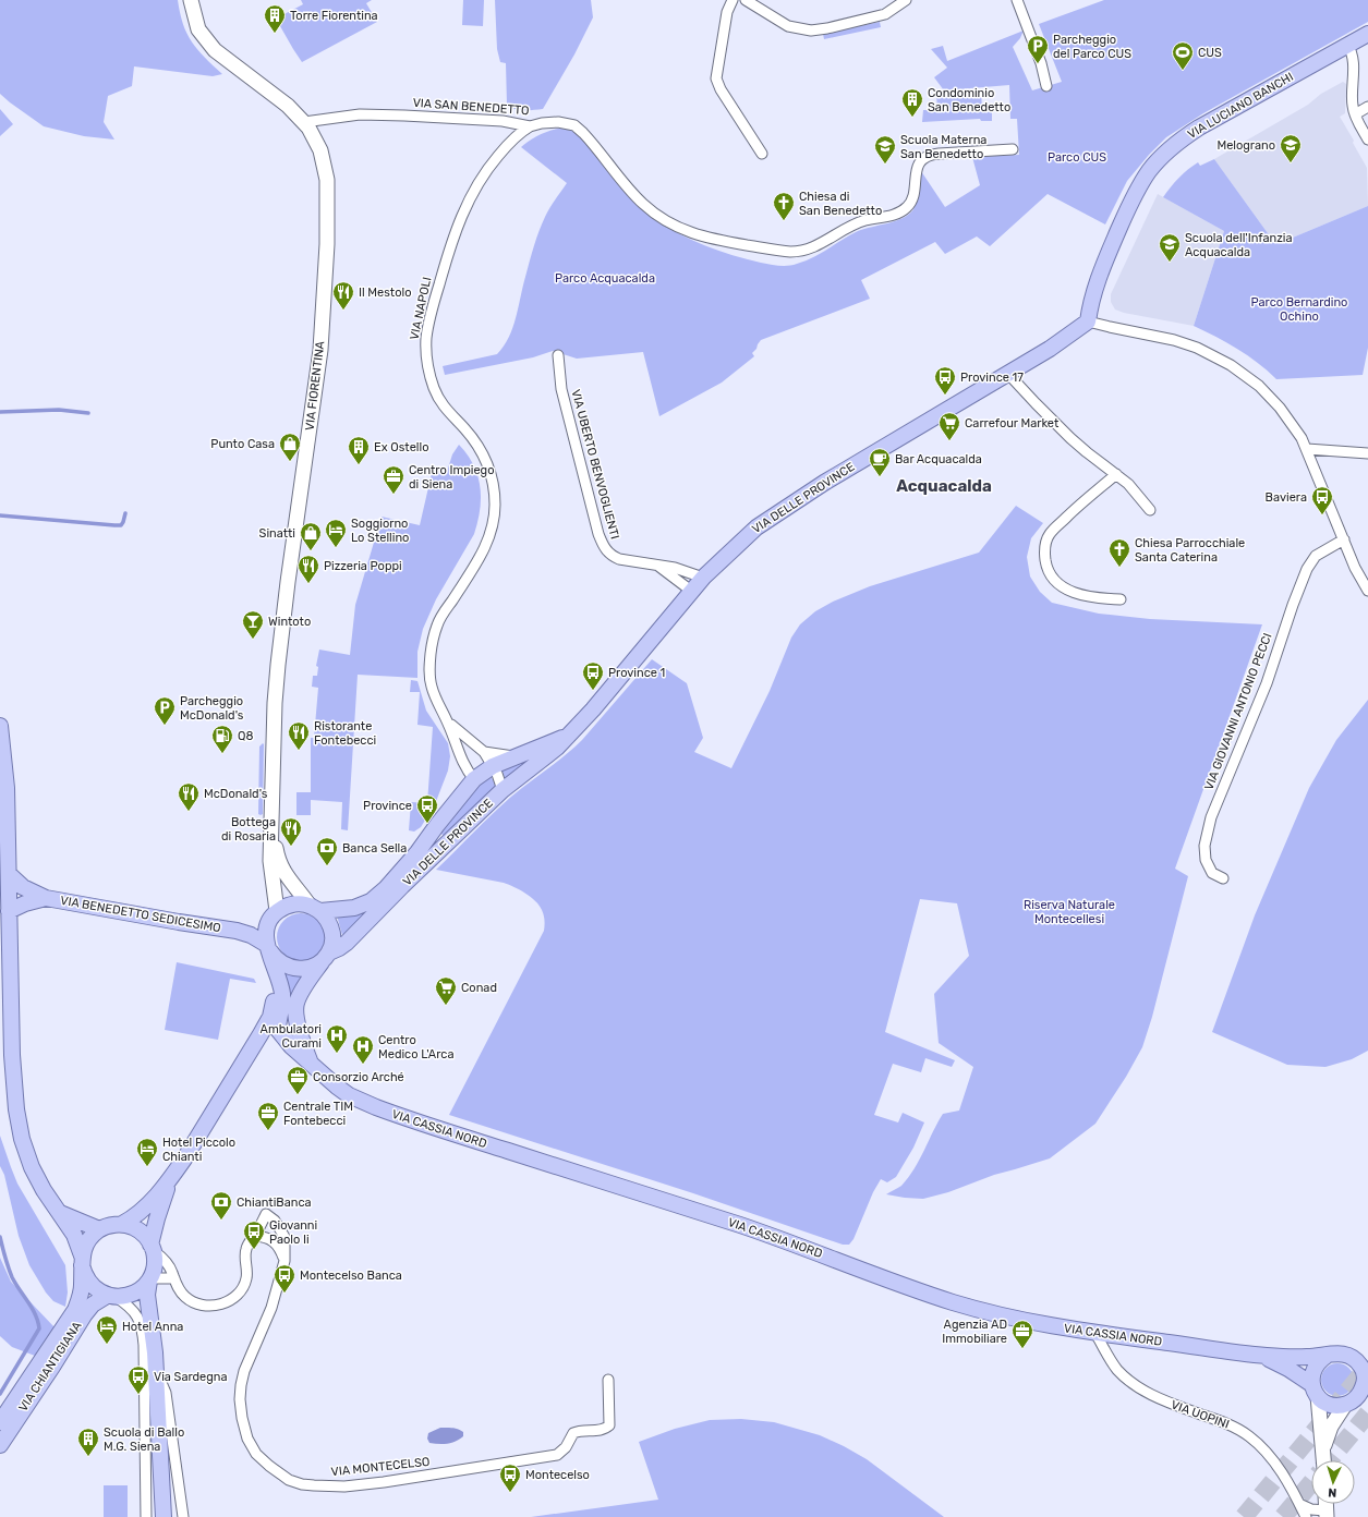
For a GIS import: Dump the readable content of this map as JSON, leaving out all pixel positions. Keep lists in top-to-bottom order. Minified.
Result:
{"streets":{"main road":["VIA LUCIANO BANCHI","VIA FIORENTINA","VIA DELLE PROVINCE","VIA BENEDETTO SEDICESIMO","VIA CASSIA NORD","VIA CHIANTIGIANA"],"street":["VIA SAN BENEDETTO","VIA NAPOLI","VIA UBERTO BENVOGLIENTI","VIA GIOVANNI ANTONIO PECCI","VIA UOPINI","VIA MONTECELSO"]},"crossings":[["VIA LUCIANO BANCHI","VIA DELLE PROVINCE"],["VIA SAN BENEDETTO","VIA NAPOLI"],["VIA SAN BENEDETTO","VIA FIORENTINA"],["VIA NAPOLI","VIA DELLE PROVINCE"],["VIA FIORENTINA","VIA DELLE PROVINCE"],["VIA FIORENTINA","VIA BENEDETTO SEDICESIMO"],["VIA FIORENTINA","VIA CASSIA NORD"],["VIA UBERTO BENVOGLIENTI","VIA DELLE PROVINCE"],["VIA DELLE PROVINCE","VIA BENEDETTO SEDICESIMO"],["VIA CASSIA NORD","VIA UOPINI"]],"districts":["Acquacalda"],"parks":["Parco CUS","Parco Acquacalda","Parco Bernardino Ochino","Riserva Naturale Montecellesi"],"places":{"building":["Torre Fiorentina","Condominio San Benedetto","Ex Ostello","Scuola di Ballo M.G. Siena"],"parking":["Parcheggio del Parco CUS","Parcheggio McDonald's"],"sports":["CUS"],"school or university":["Melograno","Scuola Materna San Benedetto","Scuola dell'Infanzia Acquacalda"],"church":["Chiesa di San Benedetto","Chiesa Parrocchiale Santa Caterina"],"restaurant":["Il Mestolo","Pizzeria Poppi","Ristorante Fontebecci","McDonald's","Bottega di Rosaria"],"bus stop":["Province 17","Baviera","Province 1","Province","Giovanni Paolo Ii","Montecelso Banca","Via Sardegna","Montecelso"],"supermarket":["Carrefour Market","Conad"],"shop":["Punto Casa","Sinatti"],"cafe":["Bar Acquacalda"],"office":["Centro Impiego di Siena","Consorzio Arché","Centrale TIM Fontebecci","Agenzia AD Immobiliare"],"hotel":["Soggiorno Lo Stellino","Hotel Piccolo Chianti","Hotel Anna"],"bar":["Wintoto"],"fuel station":["Q8"],"bank":["Banca Sella","ChiantiBanca"],"hospital":["Ambulatori Curami","Centro Medico L'Arca"]},"north":"bottom"}
